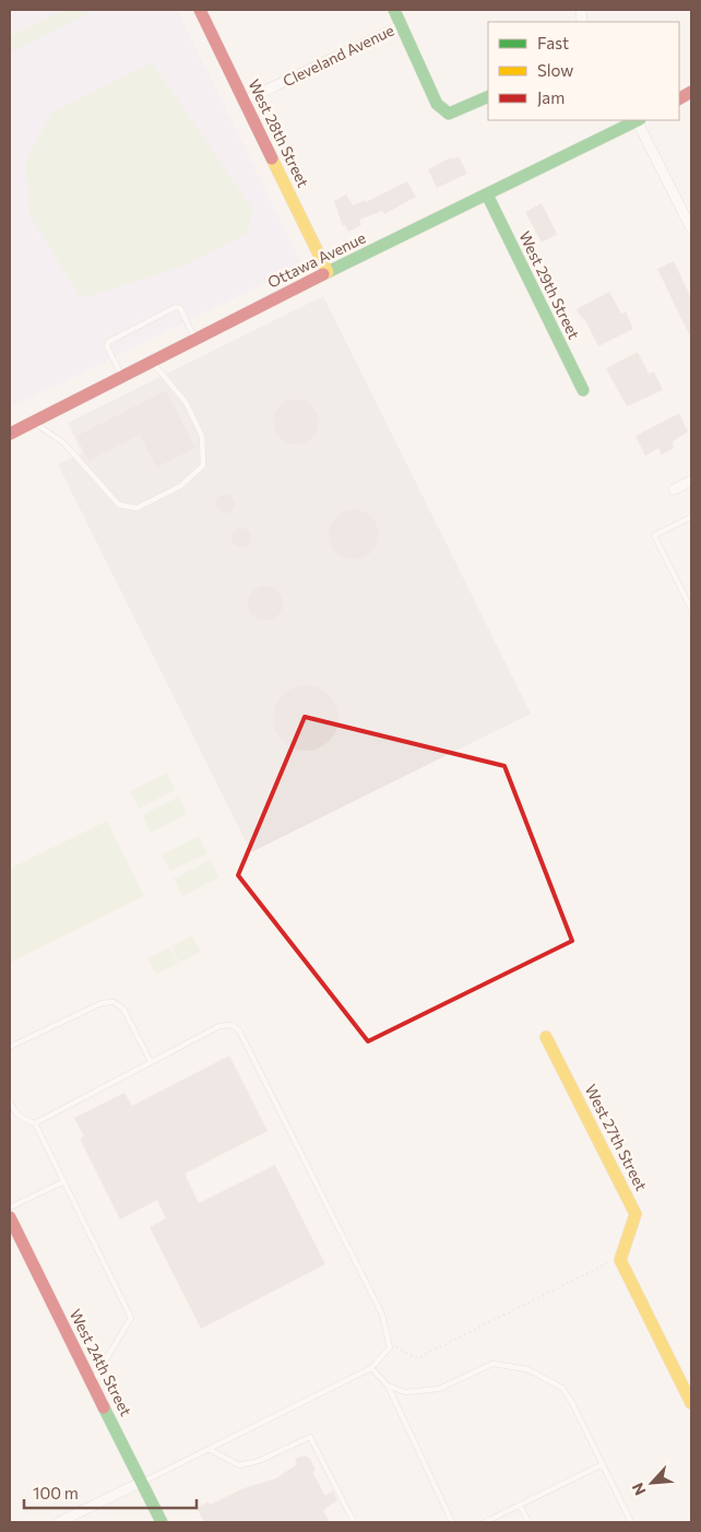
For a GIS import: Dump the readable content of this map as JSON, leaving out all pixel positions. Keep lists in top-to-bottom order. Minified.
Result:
{"streets":{"street":["Cleveland Avenue","West 28th Street","Ottawa Avenue","West 29th Street","West 27th Street","West 24th Street"]},"crossings":[["Cleveland Avenue","West 28th Street"],["West 28th Street","Ottawa Avenue"],["Ottawa Avenue","West 29th Street"]],"legend":["Fast","Slow","Jam"],"scale_bar":"100 m","north":"bottom left"}
